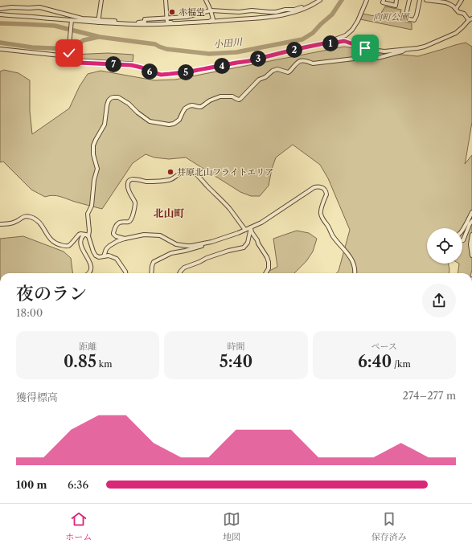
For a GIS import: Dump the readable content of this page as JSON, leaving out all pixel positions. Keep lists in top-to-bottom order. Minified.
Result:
{"districts":["北山町"],"water":["小田川"],"parks":["向町公園"],"places":["赤福堂","井原北山フライトエリア"],"page":{"pins":["1","2","3","7","4","6","5"],"heading":["夜のラン","18:00"],"stats":[["距離","0.85 km"],["時間","5:40"],["ペース","6:40 /km"]],"chart":["獲得標高","274–277 m"],"list":[{"name":"100 m","note":"6:36"}],"tabs":["ホーム","地図","保存済み"]}}
